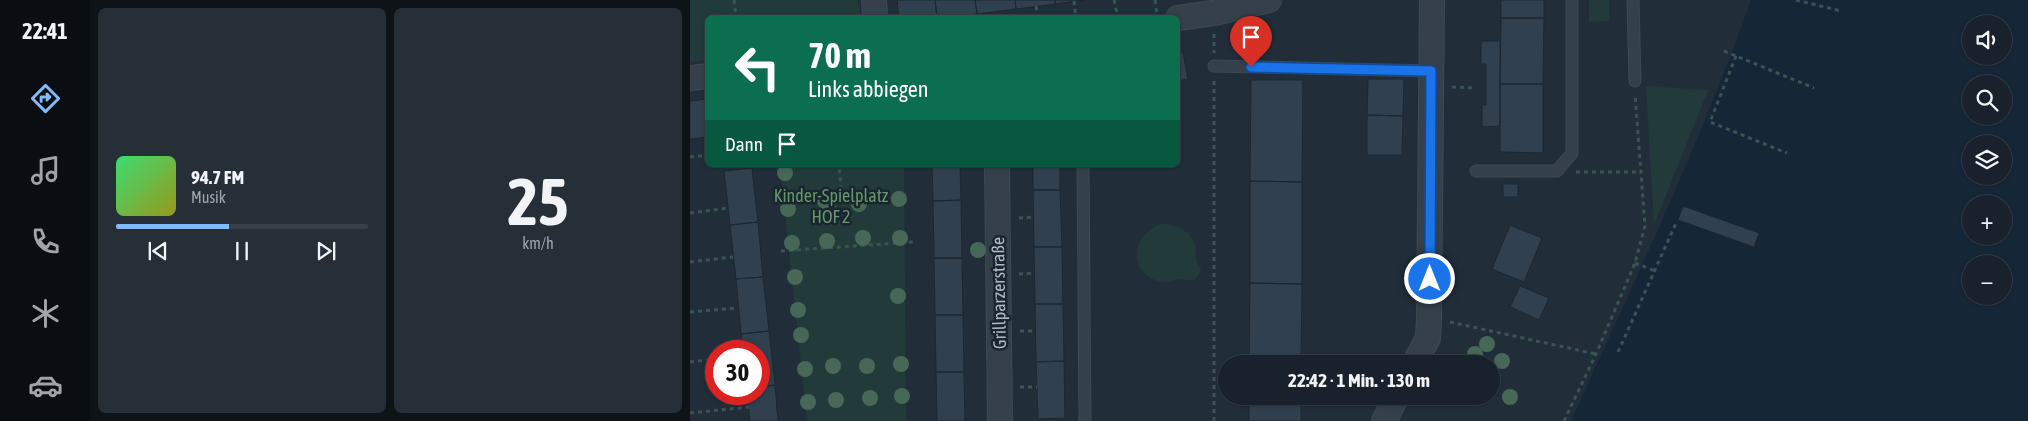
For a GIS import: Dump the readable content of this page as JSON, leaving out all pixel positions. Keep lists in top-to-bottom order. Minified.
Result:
{"streets":{"street":["Grillparzerstraße"]},"parks":["Kinder-Spielplatz HOF 2"],"page":{"tabs":"22:41","tile":["25","km/h"],"map_buttons":["+","−"],"turn":["70 m","Links abbiegen"],"then":"Dann","song":["94.7 FM","Musik"],"limit":"30","trip":"22:42 · 1 Min. · 130 m"}}
